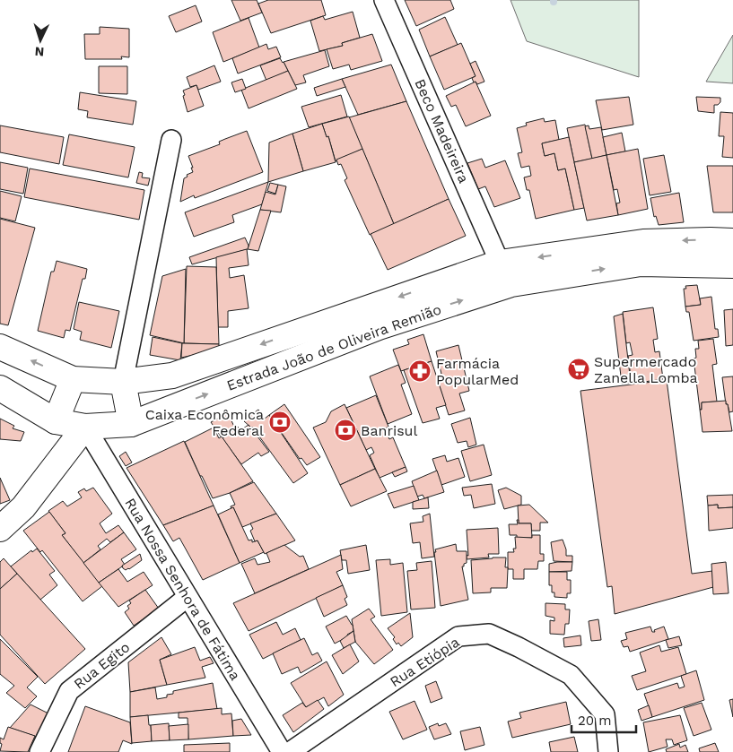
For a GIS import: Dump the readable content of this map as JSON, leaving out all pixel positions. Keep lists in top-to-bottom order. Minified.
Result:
{"streets":{"main road":["Estrada João de Oliveira Remião"],"street":["Beco Madeireira","Rua Nossa Senhora de Fátima","Rua Etiópia","Rua Egito"]},"crossings":[["Beco Madeireira","Estrada João de Oliveira Remião"],["Estrada João de Oliveira Remião","Rua Nossa Senhora de Fátima"],["Rua Nossa Senhora de Fátima","Rua Egito"]],"places":{"supermarket":["Supermercado Zanella Lomba"],"pharmacy":["Farmácia PopularMed"],"bank":["Caixa Econômica Federal","Banrisul"]},"scale_bar":"20 m","north":"bottom"}
